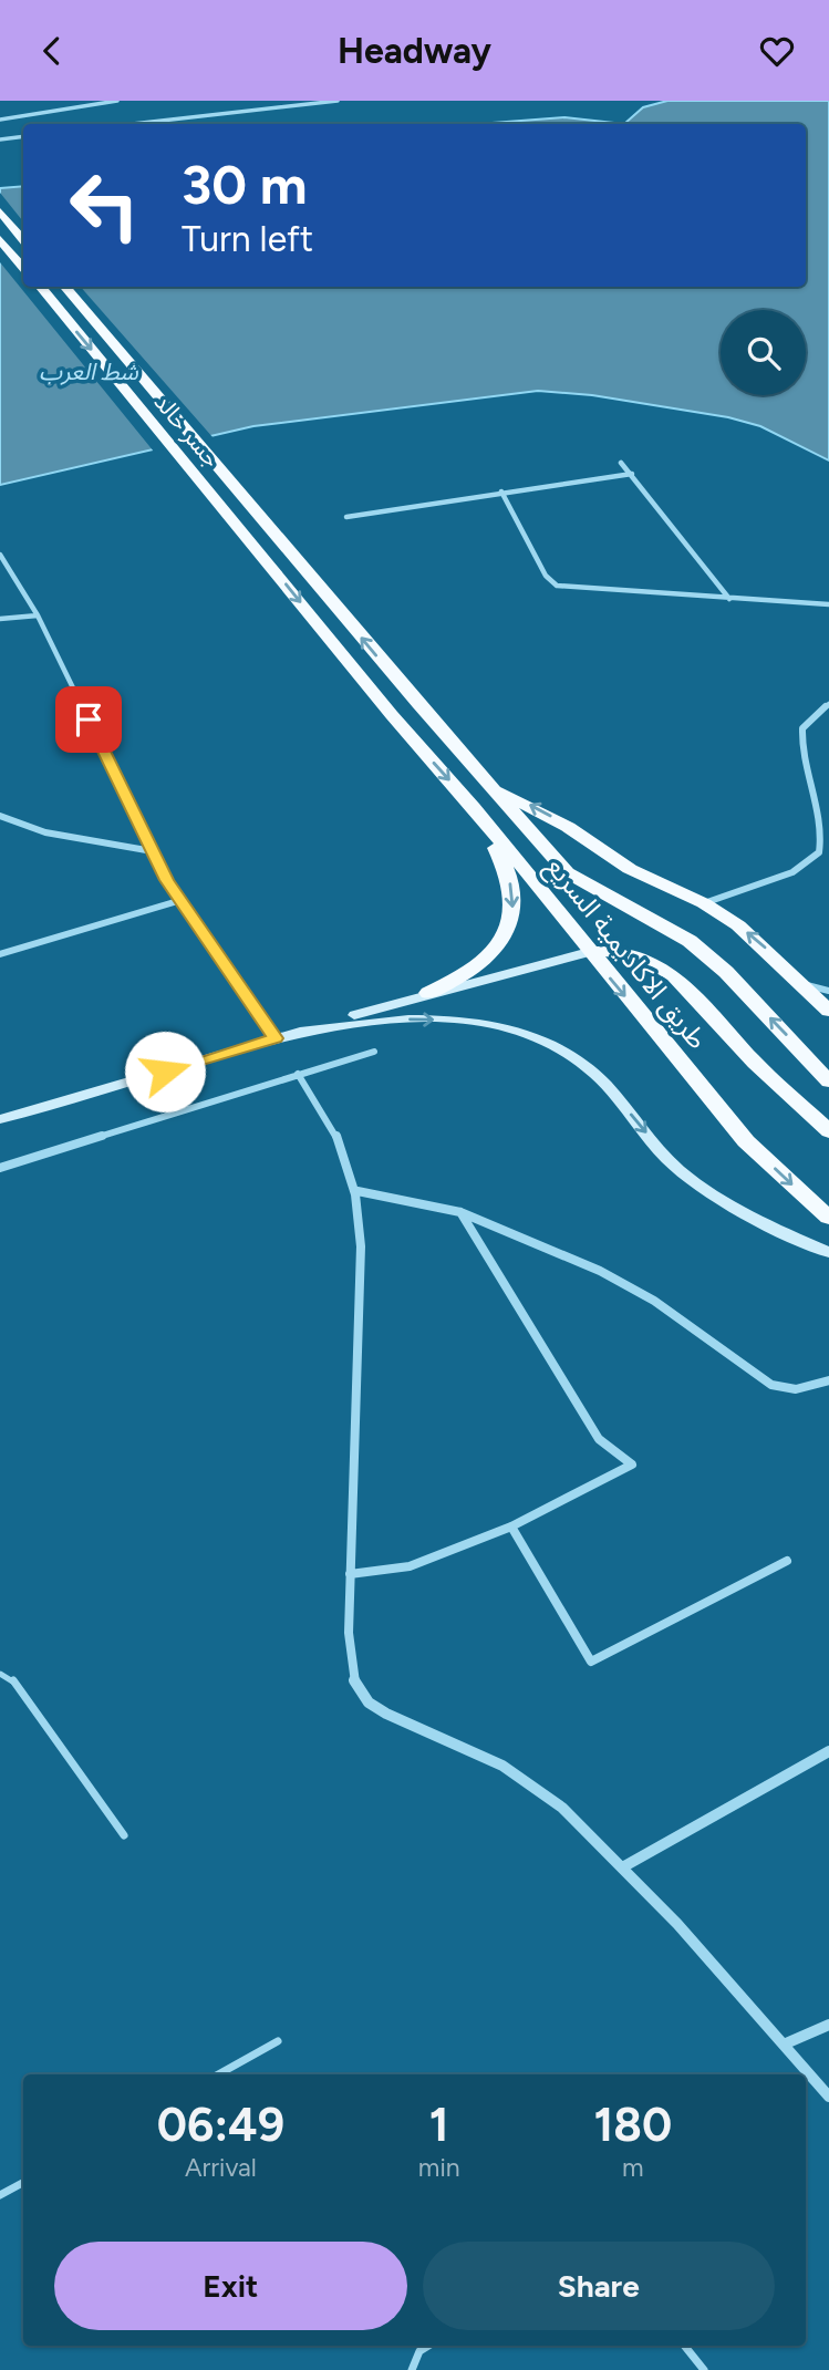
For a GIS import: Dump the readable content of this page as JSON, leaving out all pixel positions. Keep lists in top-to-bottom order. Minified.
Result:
{"streets":{"highway":["جسر خالد","طريق الاكاديمية السريع"]},"crossings":[["جسر خالد","طريق الاكاديمية السريع"]],"water":["شط العرب"],"page":{"header":"Headway","turn":["30 m","Turn left"],"eta":["06:49","Arrival","1","min","180","m"],"buttons":["Exit","Share"]}}
